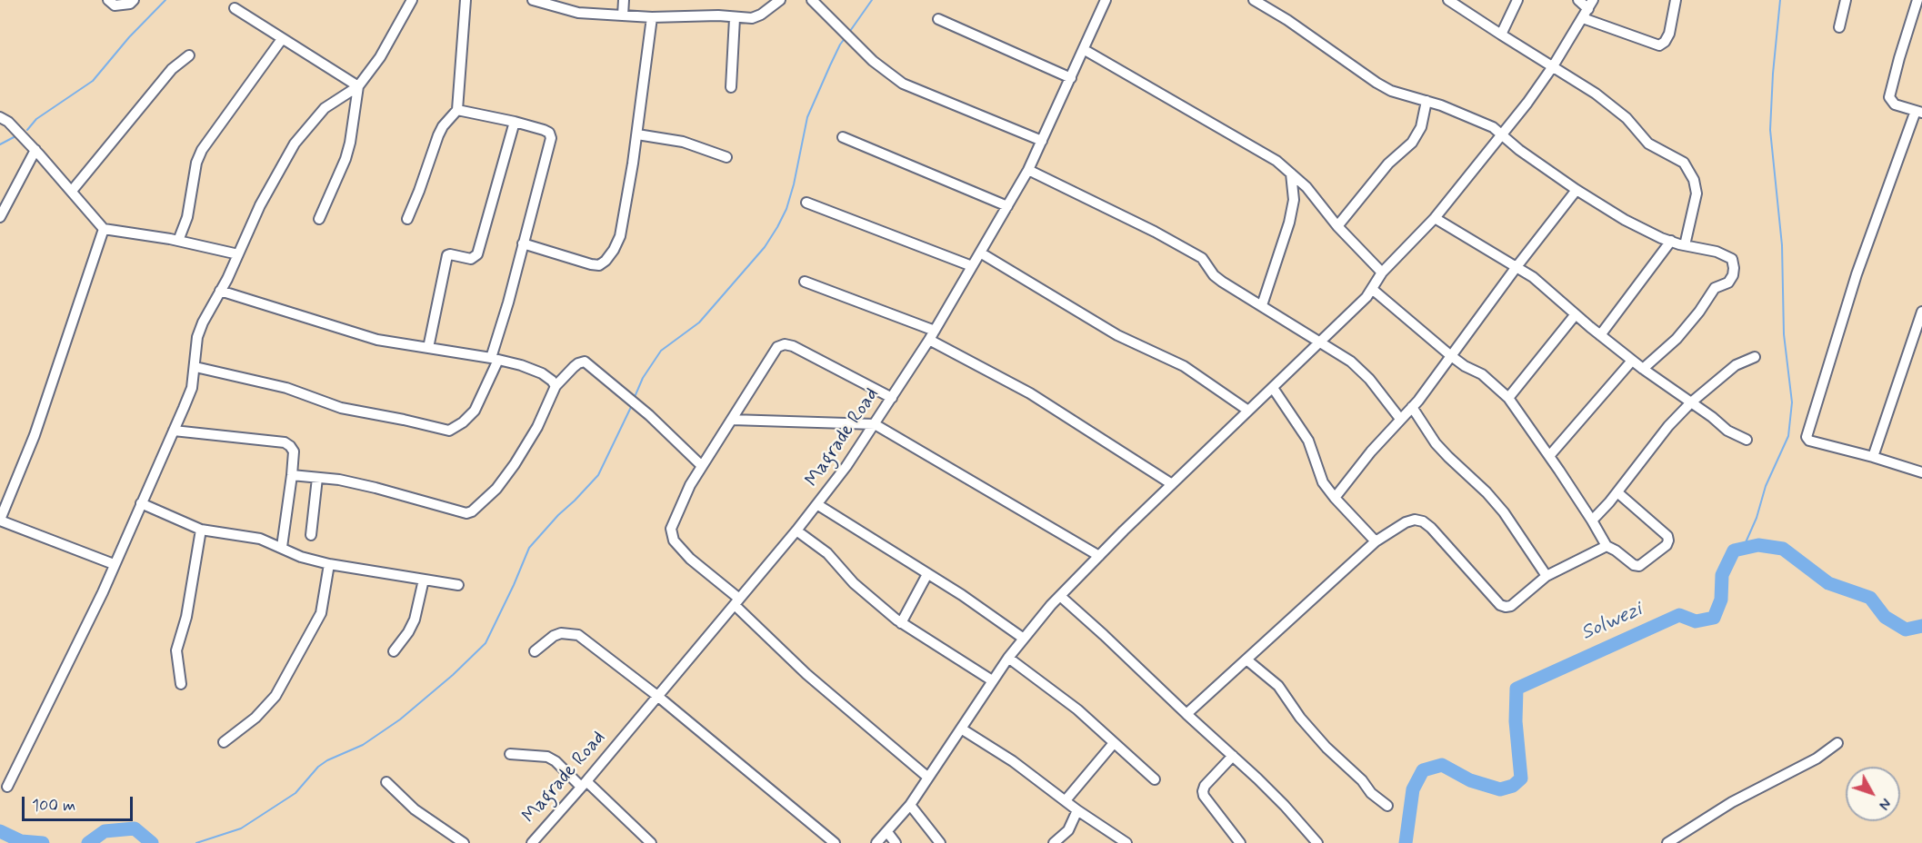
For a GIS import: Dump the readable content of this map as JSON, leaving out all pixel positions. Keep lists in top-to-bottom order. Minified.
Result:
{"streets":{"street":["Magrade Road"]},"water":["Solwezi"],"scale_bar":"100 m","north":"bottom right"}
